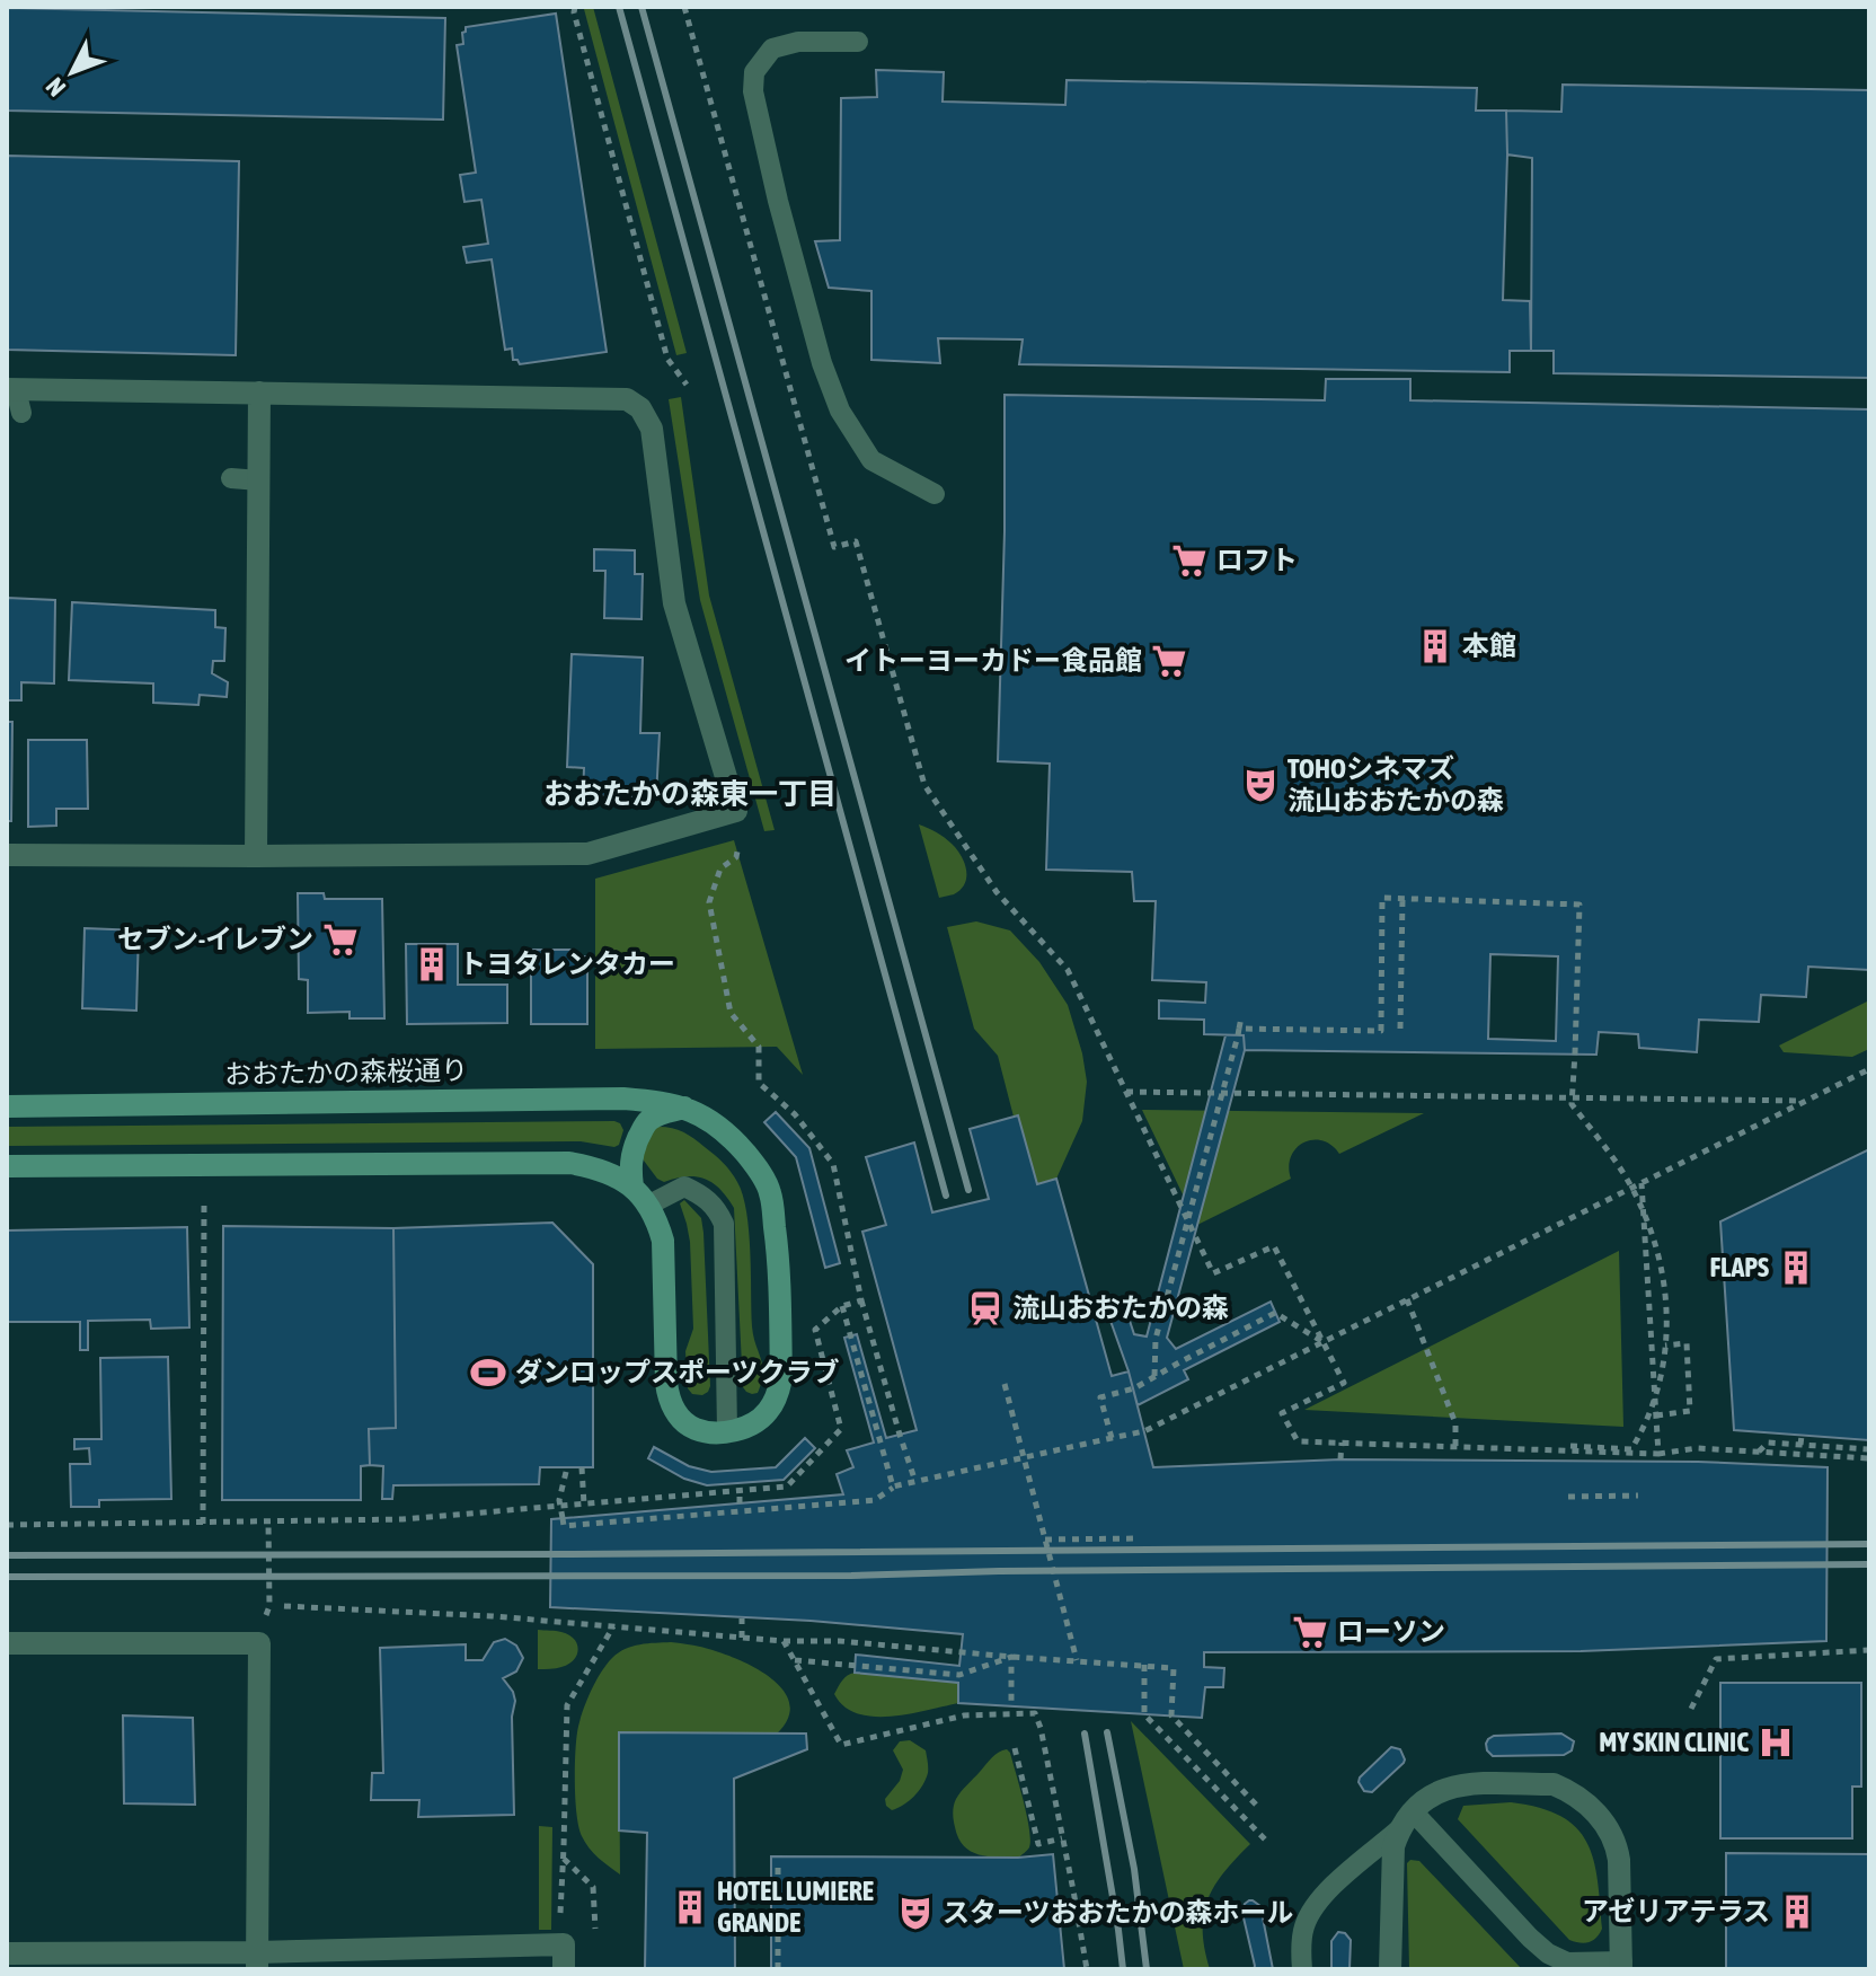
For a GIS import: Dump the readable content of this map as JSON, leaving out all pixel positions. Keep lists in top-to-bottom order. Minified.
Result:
{"streets":{"street":["おおたかの森桜通り"]},"districts":["おおたかの森東一丁目"],"places":{"supermarket":["ロフト","イトーヨーカドー食品館","セブン-イレブン","ローソン"],"building":["本館","トヨタレンタカー","FLAPS","HOTEL LUMIERE GRANDE","アゼリアテラス"],"theatre":["TOHOシネマズ 流山おおたかの森","スターツおおたかの森ホール"],"station":["流山おおたかの森"],"sports":["ダンロップスポーツクラブ"],"hospital":["MY SKIN CLINIC"]},"north":"bottom left"}
